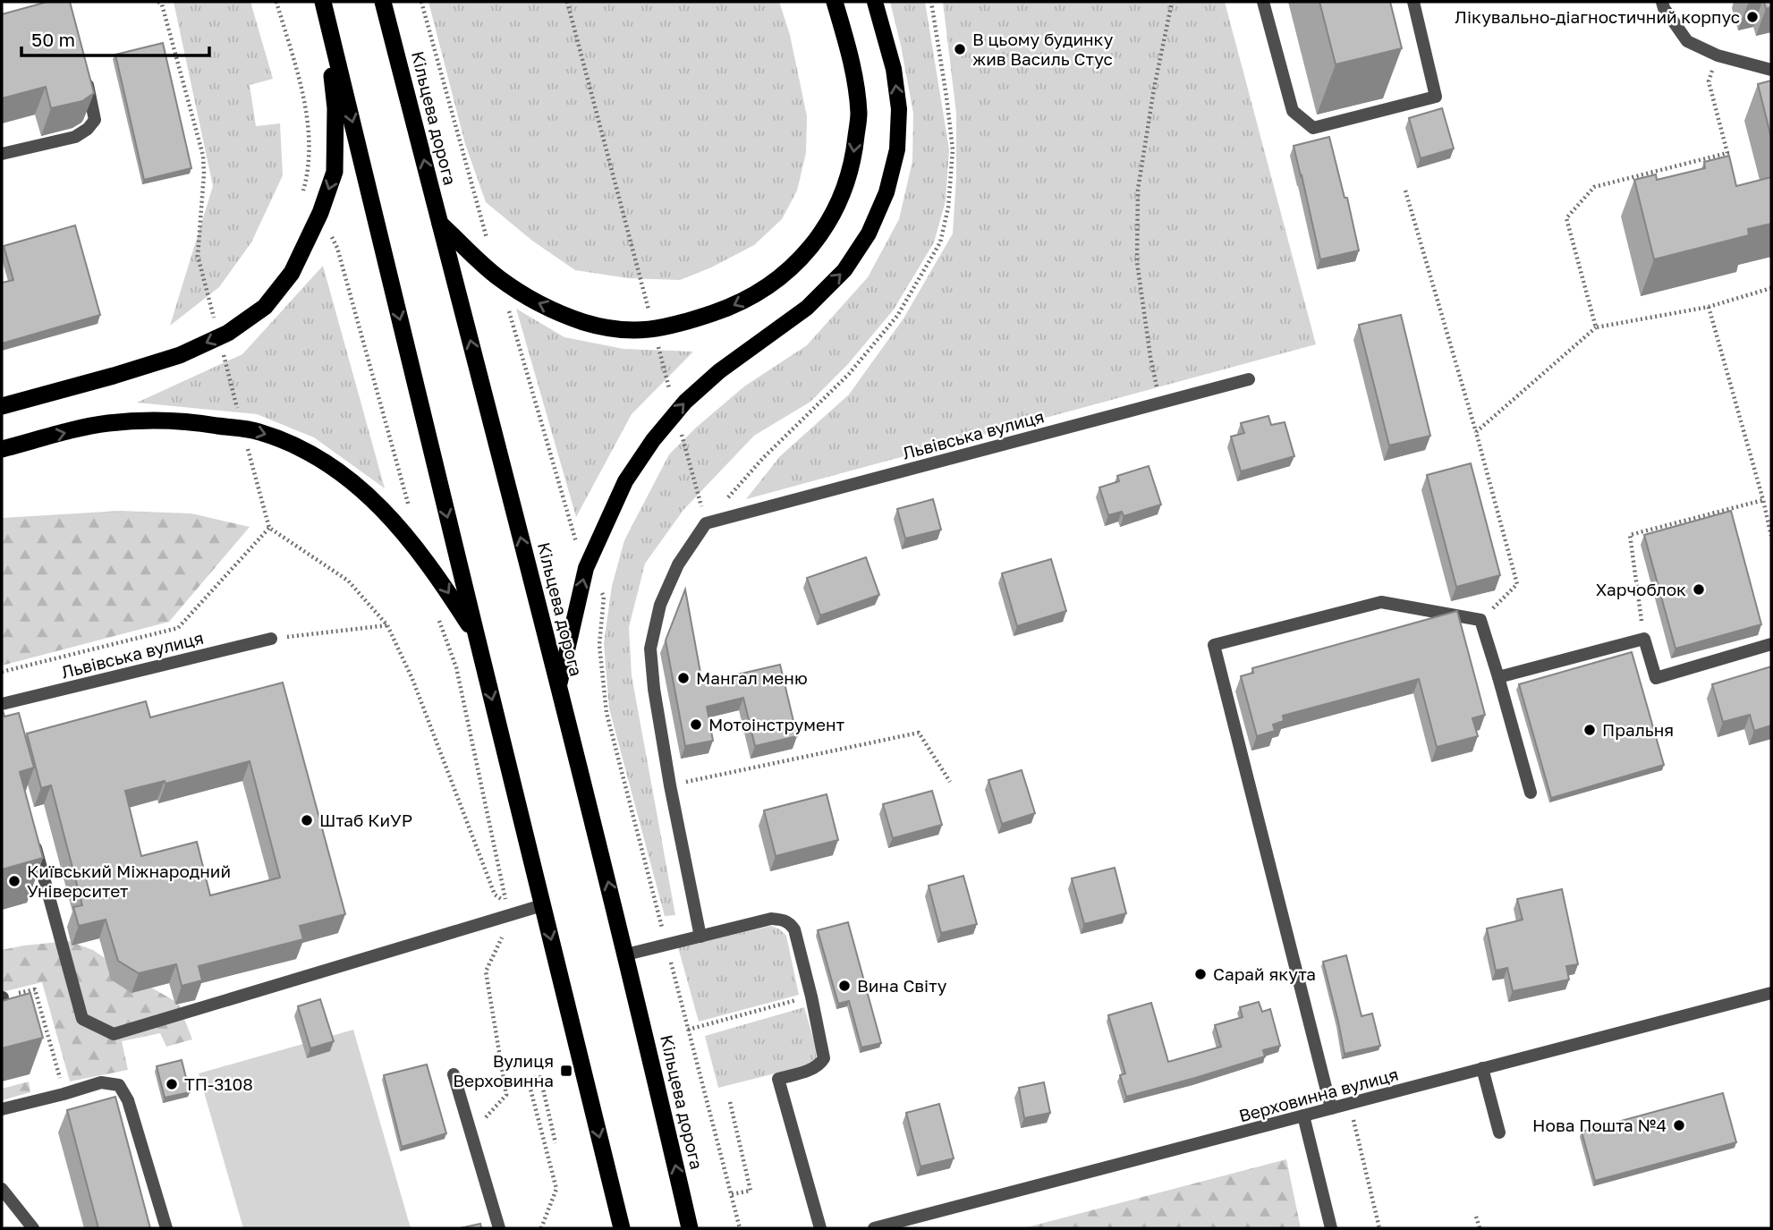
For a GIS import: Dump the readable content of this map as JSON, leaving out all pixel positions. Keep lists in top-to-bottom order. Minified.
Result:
{"streets":{"highway":["Кільцева дорога"],"street":["Львівська вулиця","Верховинна вулиця"]},"places":{"other":["Лікувально-діагностичний корпус","В цьому будинку жив Василь Стус","Харчоблок","Мангал меню","Мотоінструмент","Пральня","Штаб КиУР","Київський Міжнародний Університет","Сарай якута","Вина Світу","ТП-3108","Нова Пошта №4"],"transit":["Вулиця Верховинна"]},"scale_bar":"50 m"}
